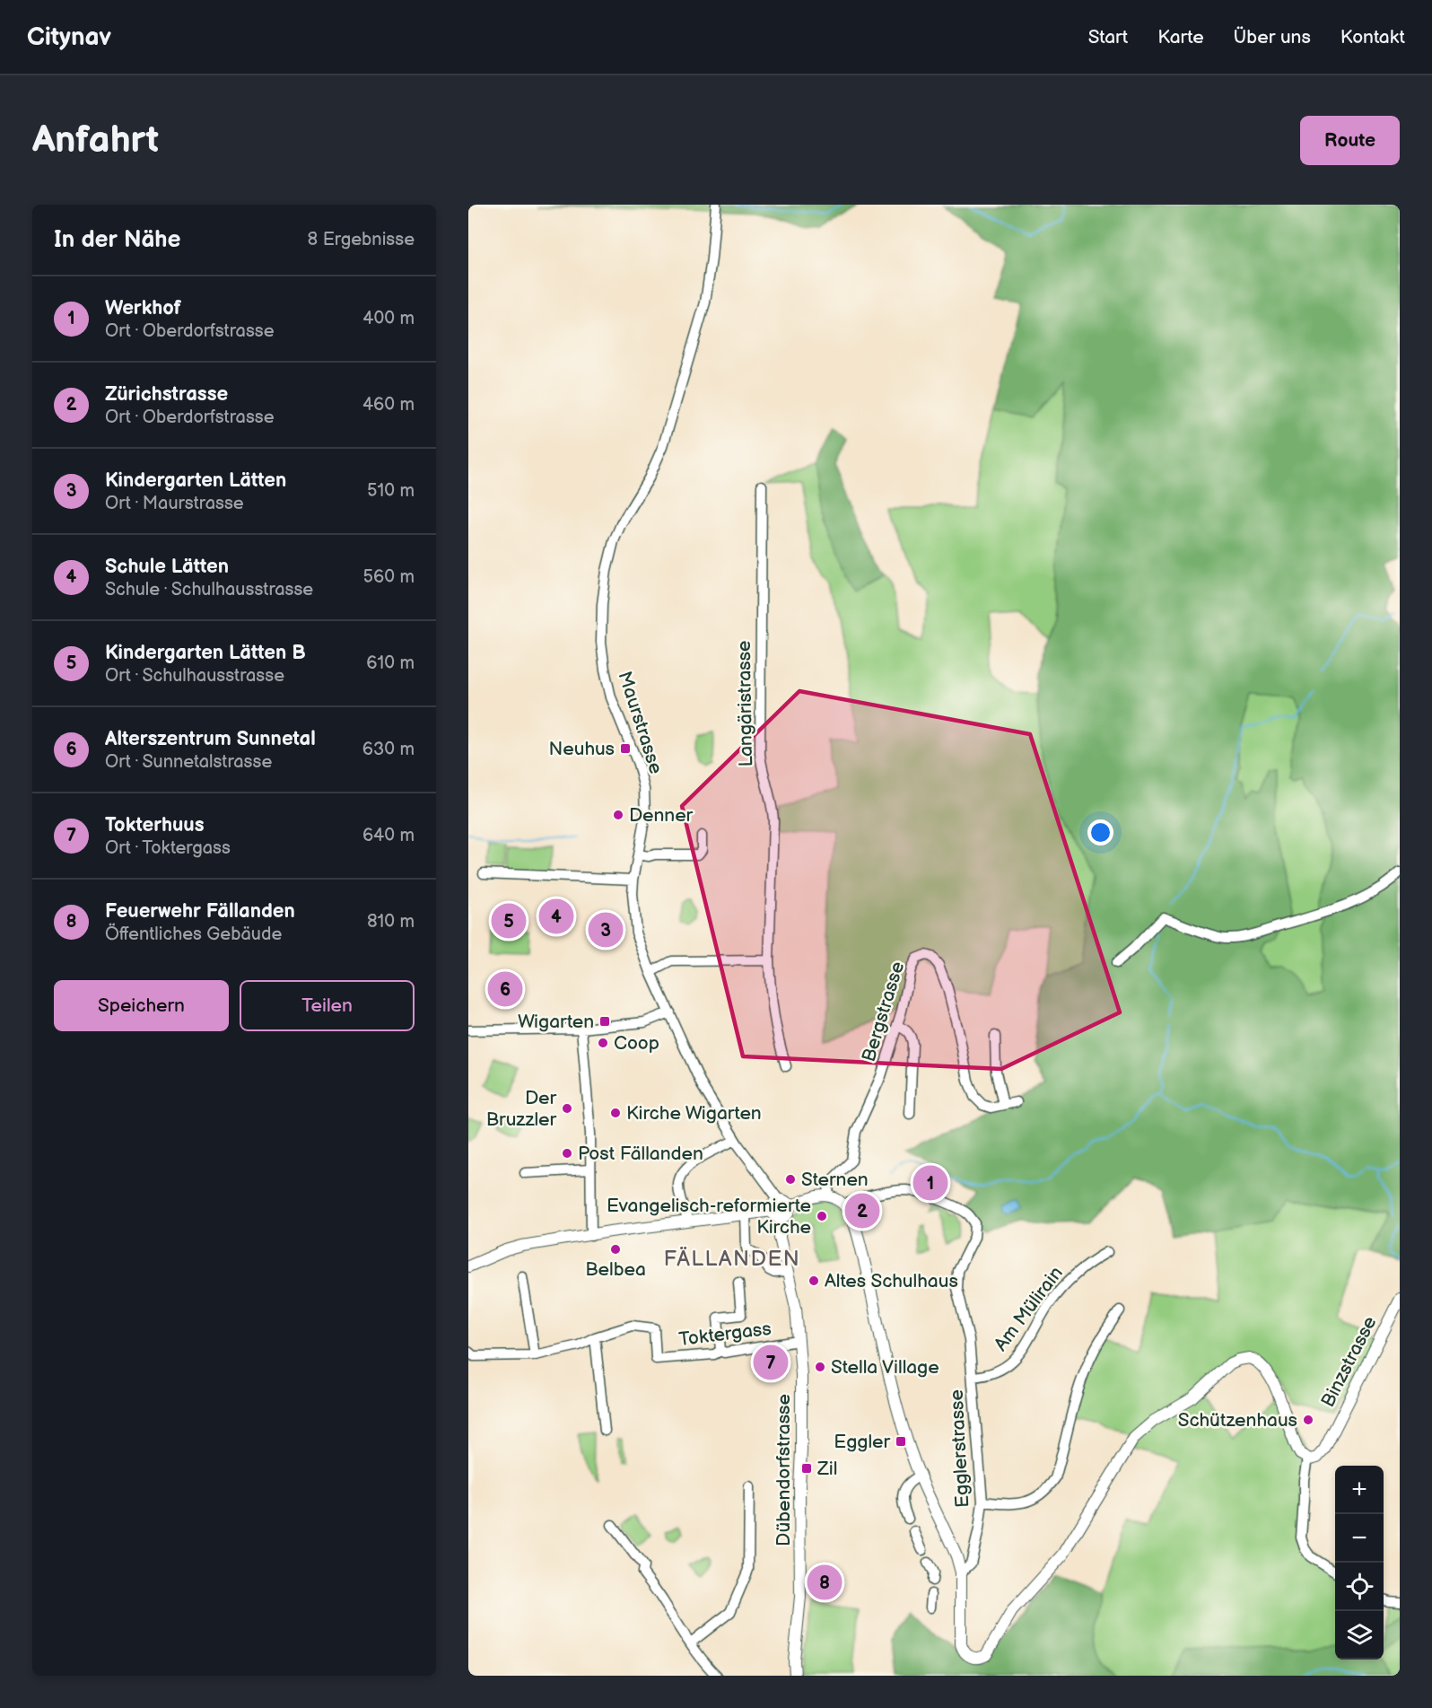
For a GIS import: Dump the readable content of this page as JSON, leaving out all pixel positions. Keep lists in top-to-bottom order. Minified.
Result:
{"streets":{"main road":["Binzstrasse","Dübendorfstrasse"],"street":["Langäristrasse","Maurstrasse","Bergstrasse","Am Mülirain","Toktergass","Egglerstrasse"]},"crossings":[["Maurstrasse","Dübendorfstrasse"],["Am Mülirain","Egglerstrasse"],["Toktergass","Dübendorfstrasse"]],"districts":["FÄLLANDEN"],"places":{"transit":["Neuhus","Wigarten","Eggler","Zil"],"other":["Denner","Coop","Der Bruzzler","Kirche Wigarten","Post Fällanden","Sternen","Evangelisch-reformierte Kirche","Belbea","Altes Schulhaus","Stella Village","Schützenhaus"]},"page":{"header":"Citynav","nav":["Start","Karte","Über uns","Kontakt"],"buttons":["Route",["Speichern","Teilen"]],"title":"Anfahrt","heading":["In der Nähe","8 Ergebnisse"],"list":[{"mark":"1","name":"Werkhof","note":"Ort · Oberdorfstrasse","value":"400 m"},{"mark":"2","name":"Zürichstrasse","note":"Ort · Oberdorfstrasse","value":"460 m"},{"mark":"3","name":"Kindergarten Lätten","note":"Ort · Maurstrasse","value":"510 m"},{"mark":"4","name":"Schule Lätten","note":"Schule · Schulhausstrasse","value":"560 m"},{"mark":"5","name":"Kindergarten Lätten B","note":"Ort · Schulhausstrasse","value":"610 m"},{"mark":"6","name":"Alterszentrum Sunnetal","note":"Ort · Sunnetalstrasse","value":"630 m"},{"mark":"7","name":"Tokterhuus","note":"Ort · Toktergass","value":"640 m"},{"mark":"8","name":"Feuerwehr Fällanden","note":"Öffentliches Gebäude","value":"810 m"}],"pins":["4","5","3","6","1","2","7","8"],"map_buttons":["+","−"]}}
